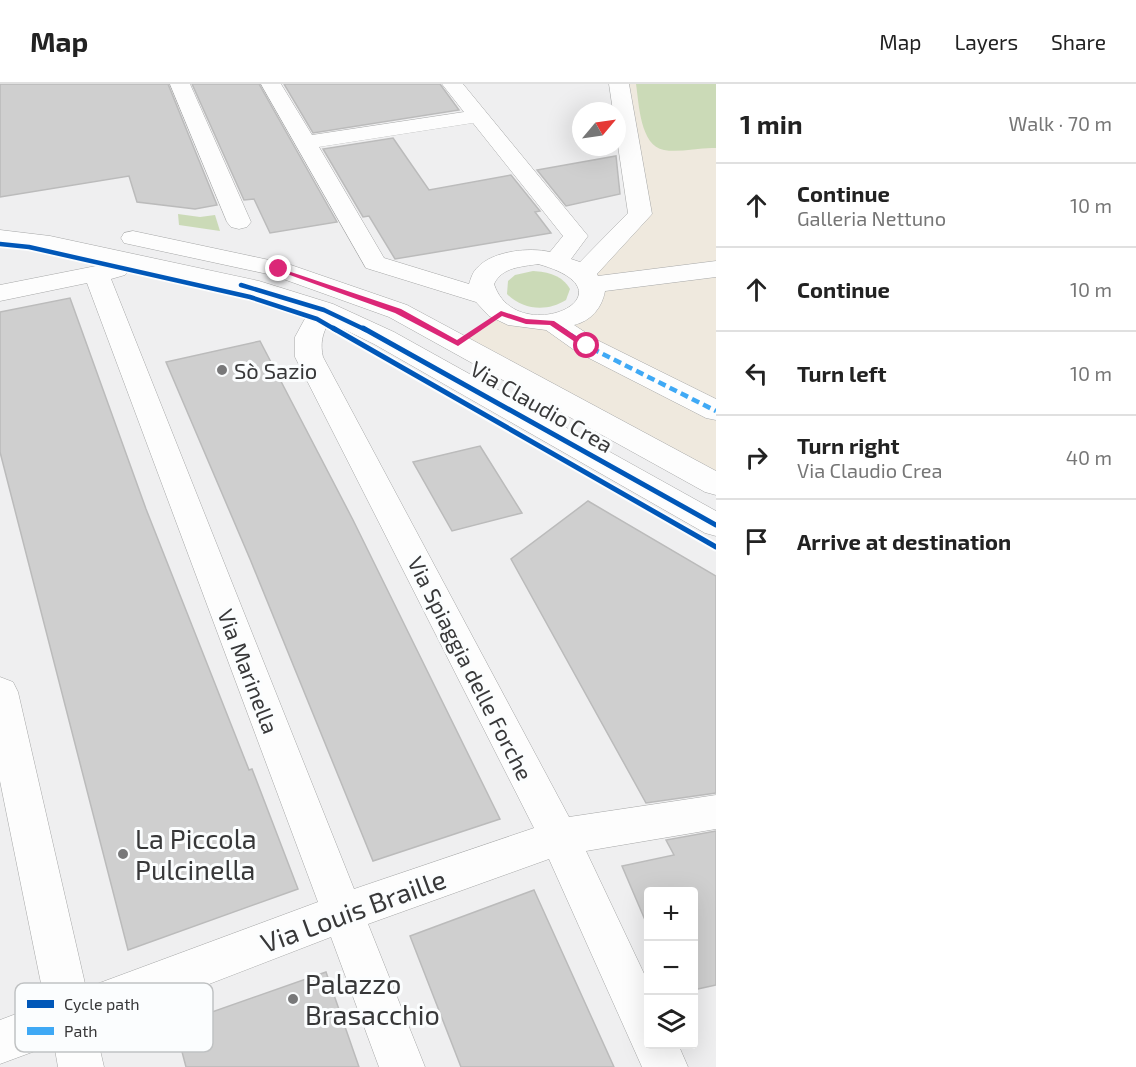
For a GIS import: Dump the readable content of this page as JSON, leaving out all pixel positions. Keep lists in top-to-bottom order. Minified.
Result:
{"streets":{"street":["Via Claudio Crea","Via Spiaggia delle Forche","Via Marinella","Via Louis Braille"]},"crossings":[["Via Claudio Crea","Via Spiaggia delle Forche"],["Via Spiaggia delle Forche","Via Louis Braille"],["Via Marinella","Via Louis Braille"]],"places":["Sò Sazio","La Piccola Pulcinella","Palazzo Brasacchio"],"legend":["Cycle path","Path"],"north":"top right","page":{"header":"Map","nav":["Map","Layers","Share"],"heading":["1 min","Walk · 70 m"],"list":[["Continue","Galleria Nettuno","10 m"],["Continue","10 m"],["Turn left","10 m"],["Turn right","Via Claudio Crea","40 m"],"Arrive at destination"],"map_buttons":["+","−"]}}
